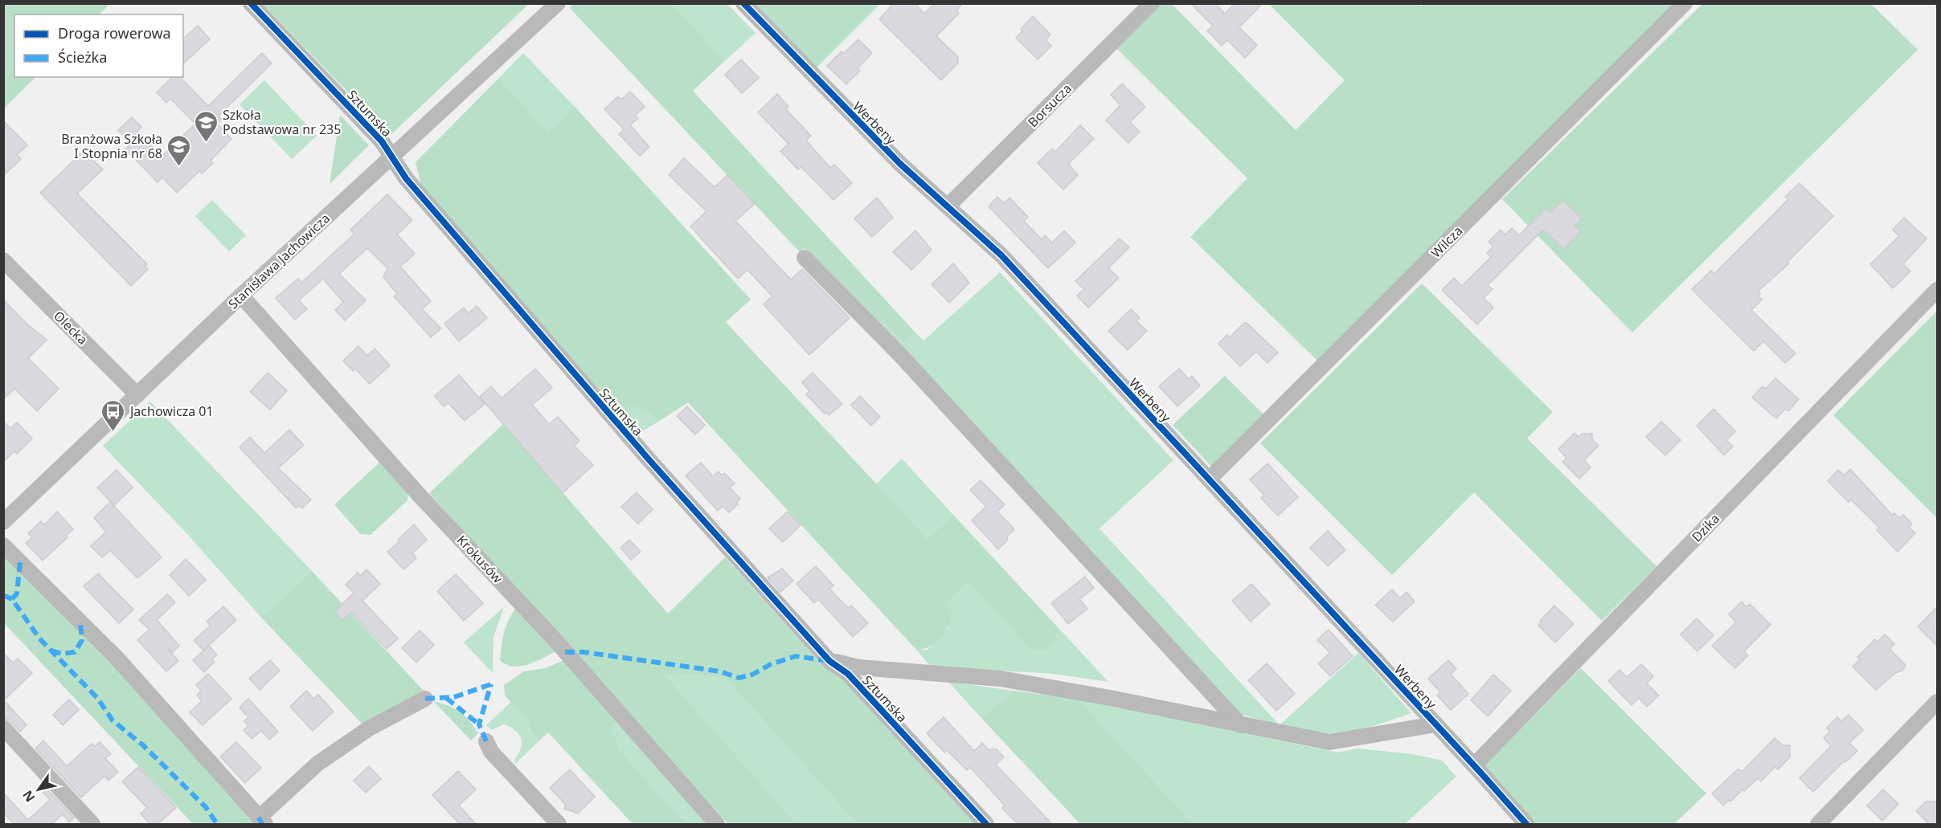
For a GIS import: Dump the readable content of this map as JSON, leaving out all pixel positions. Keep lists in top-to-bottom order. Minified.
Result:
{"streets":{"street":["Borsucza","Sztumska","Werbeny","Wilcza","Stanisława Jachowicza","Olecka","Dzika","Krokusów"]},"crossings":[["Borsucza","Werbeny"],["Sztumska","Stanisława Jachowicza"],["Werbeny","Wilcza"],["Werbeny","Dzika"],["Stanisława Jachowicza","Olecka"],["Stanisława Jachowicza","Krokusów"]],"places":{"school or university":["Szkoła Podstawowa nr 235","Branżowa Szkoła I Stopnia nr 68"],"bus stop":["Jachowicza 01"]},"legend":["Droga rowerowa","Ścieżka"],"north":"bottom left"}
